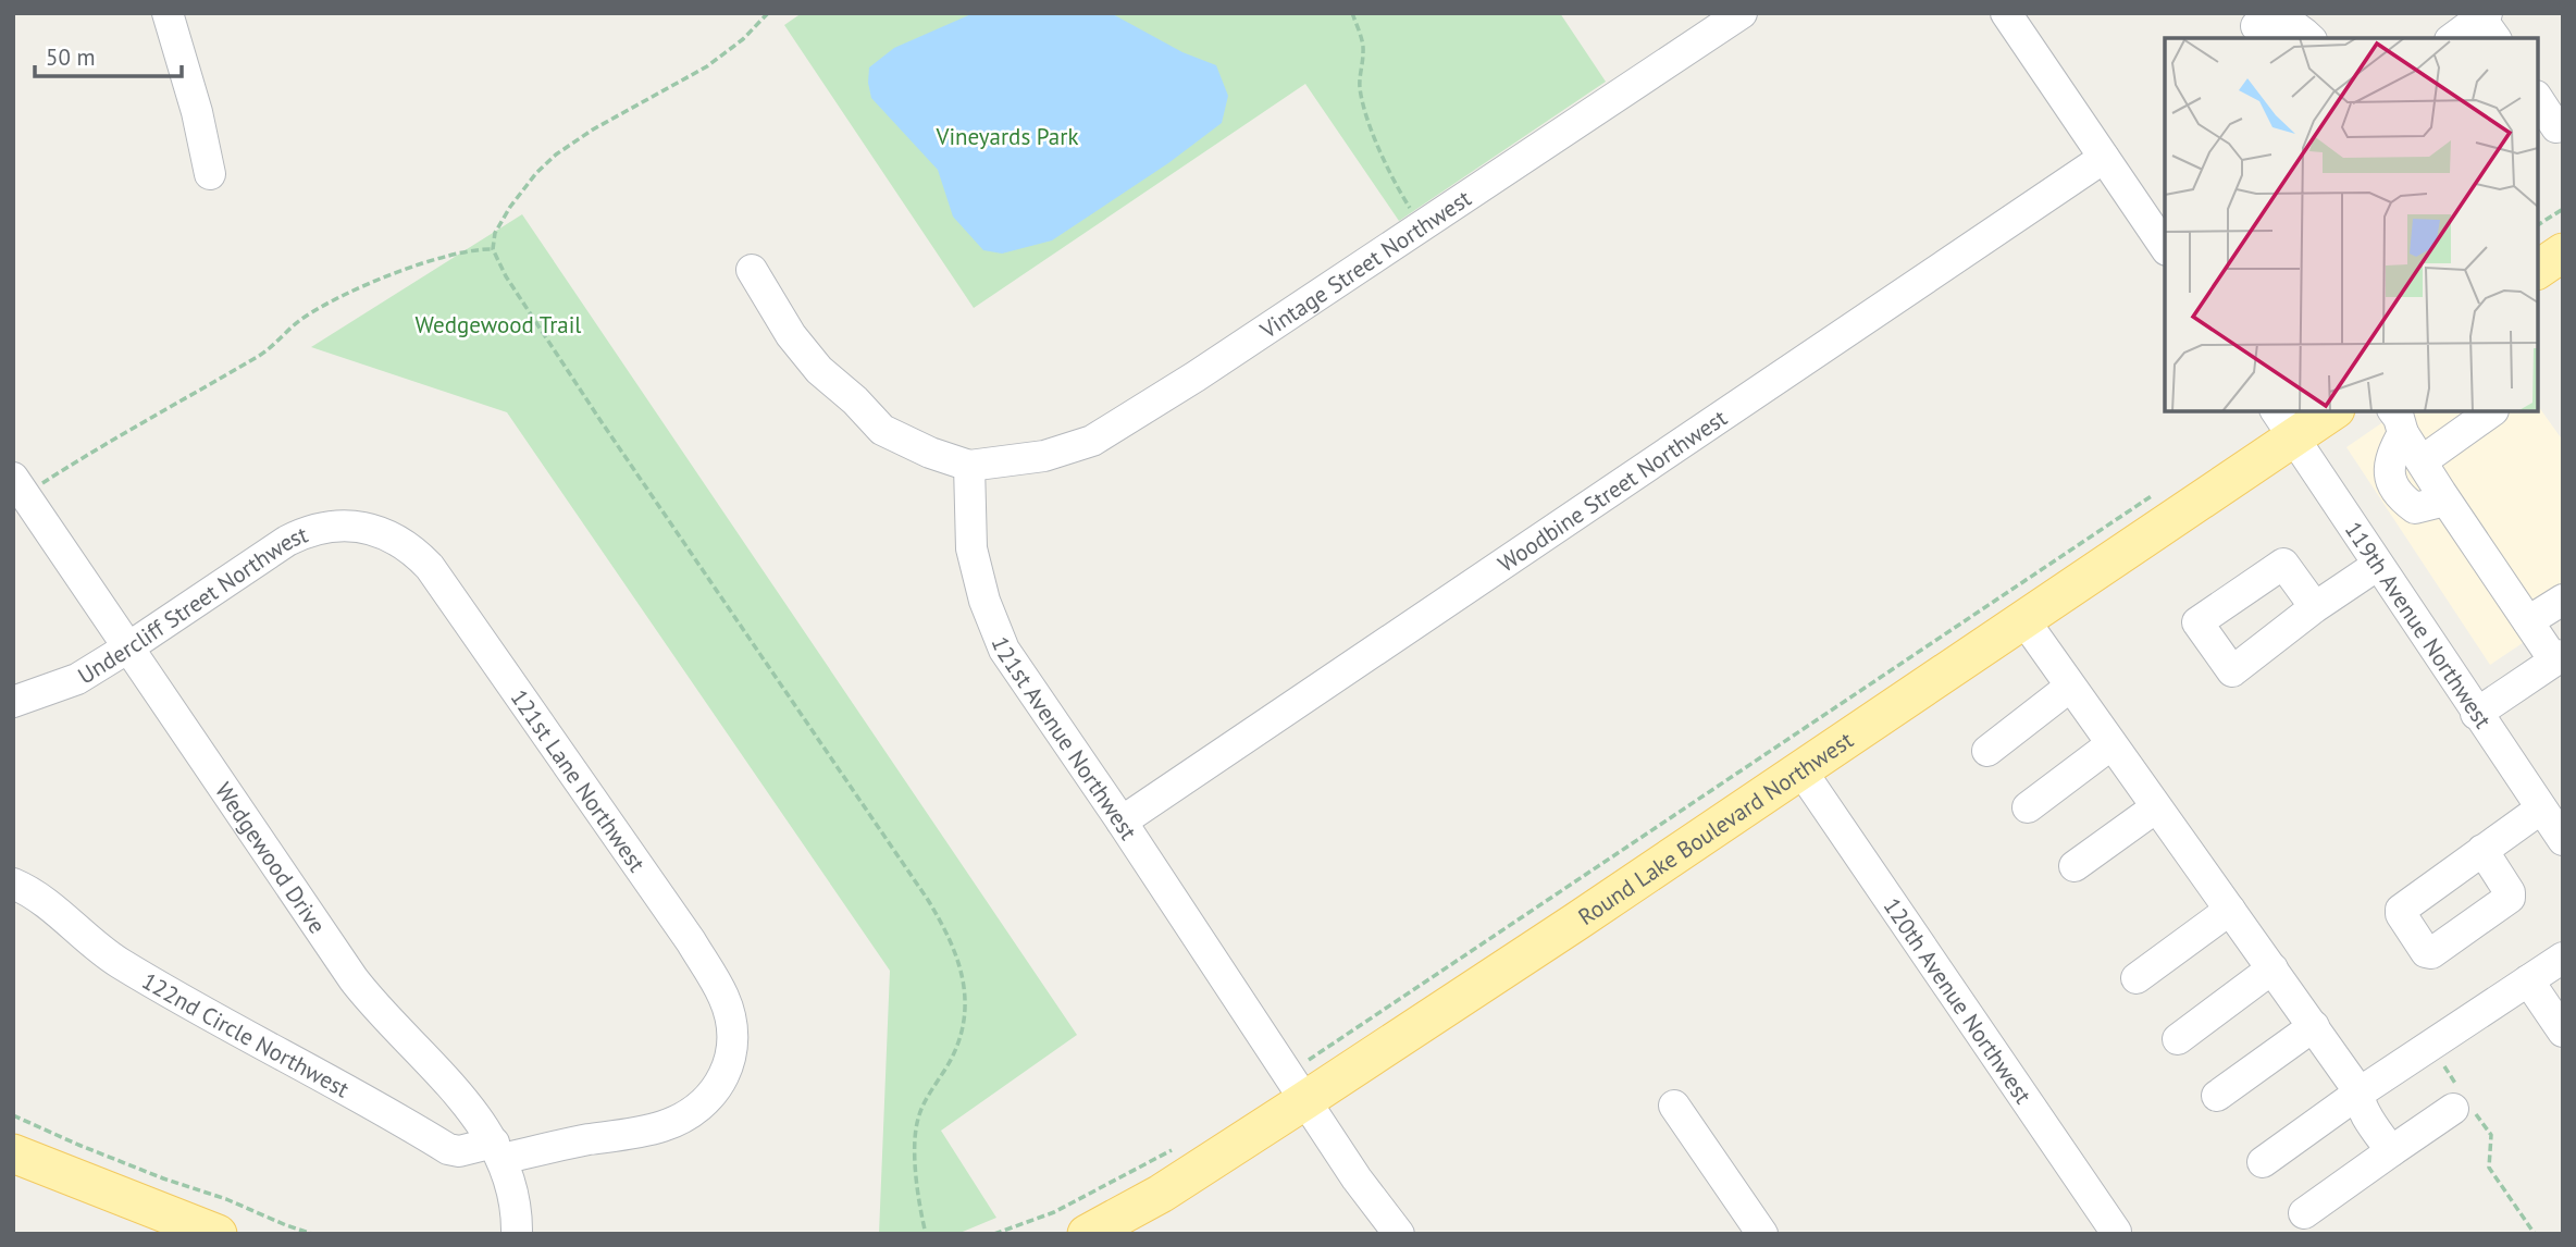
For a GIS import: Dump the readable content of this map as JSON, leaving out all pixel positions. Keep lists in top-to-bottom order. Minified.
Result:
{"streets":{"main road":["Round Lake Boulevard Northwest"],"street":["Vintage Street Northwest","Woodbine Street Northwest","Undercliff Street Northwest","119th Avenue Northwest","121st Avenue Northwest","121st Lane Northwest","Wedgewood Drive","120th Avenue Northwest","122nd Circle Northwest"]},"crossings":[["Vintage Street Northwest","121st Avenue Northwest"],["Woodbine Street Northwest","121st Avenue Northwest"],["Undercliff Street Northwest","121st Lane Northwest"],["Undercliff Street Northwest","Wedgewood Drive"],["119th Avenue Northwest","Round Lake Boulevard Northwest"],["121st Avenue Northwest","Round Lake Boulevard Northwest"],["121st Lane Northwest","122nd Circle Northwest"],["Round Lake Boulevard Northwest","120th Avenue Northwest"],["Wedgewood Drive","122nd Circle Northwest"]],"parks":["Vineyards Park","Wedgewood Trail"],"scale_bar":"50 m"}
